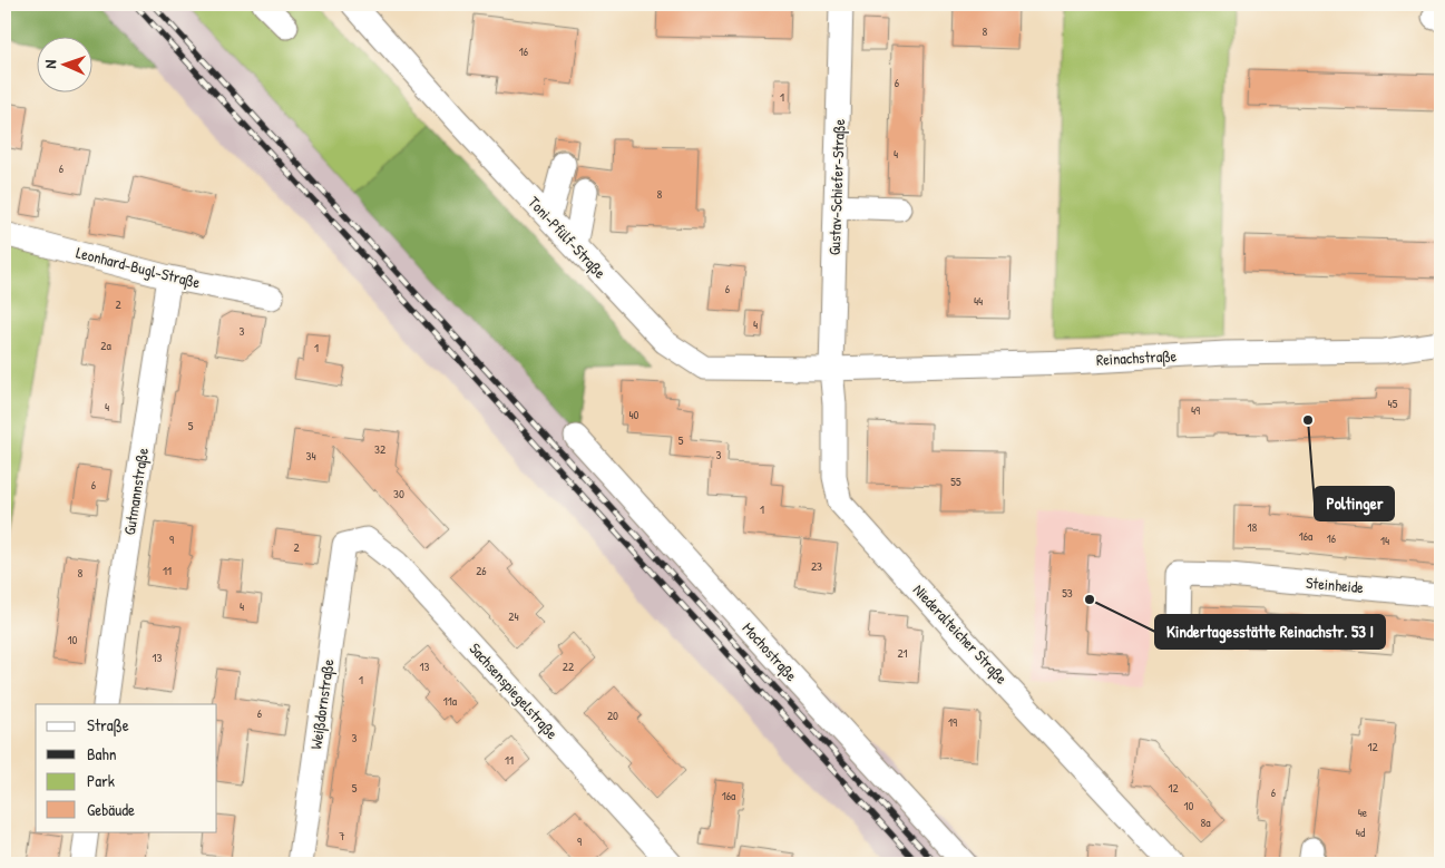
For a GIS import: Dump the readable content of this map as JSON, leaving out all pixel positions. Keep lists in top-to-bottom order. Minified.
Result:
{"streets":{"street":["Gustav-Schiefer-Straße","Toni-Pfülf-Straße","Leonhard-Bugl-Straße","Reinachstraße","Gutmannstraße","Steinheide","Niederalteicher Straße","Mochostraße","Sachsenspiegelstraße","Weißdornstraße"]},"crossings":[["Gustav-Schiefer-Straße","Toni-Pfülf-Straße"],["Gustav-Schiefer-Straße","Reinachstraße"],["Gustav-Schiefer-Straße","Niederalteicher Straße"],["Toni-Pfülf-Straße","Reinachstraße"],["Toni-Pfülf-Straße","Niederalteicher Straße"],["Leonhard-Bugl-Straße","Gutmannstraße"],["Reinachstraße","Niederalteicher Straße"],["Sachsenspiegelstraße","Weißdornstraße"]],"places":["Poltinger","Kindertagesstätte Reinachstr. 53 I"],"house_numbers":["8","16","6","1","4","6","8","6","44","2","4","3","2a","1","45","4","49","40","5","5","32","3","34","55","6","30","1","18","16a","16","9","14","2","23","11","26","8","53","4","24","10","21","13","13","22","1","11a","6","20","19","3","12","11","5","12","6","16a","10","4e","8a","4d","7","9"],"legend":["Straße","Bahn","Park","Gebäude"],"north":"left"}
